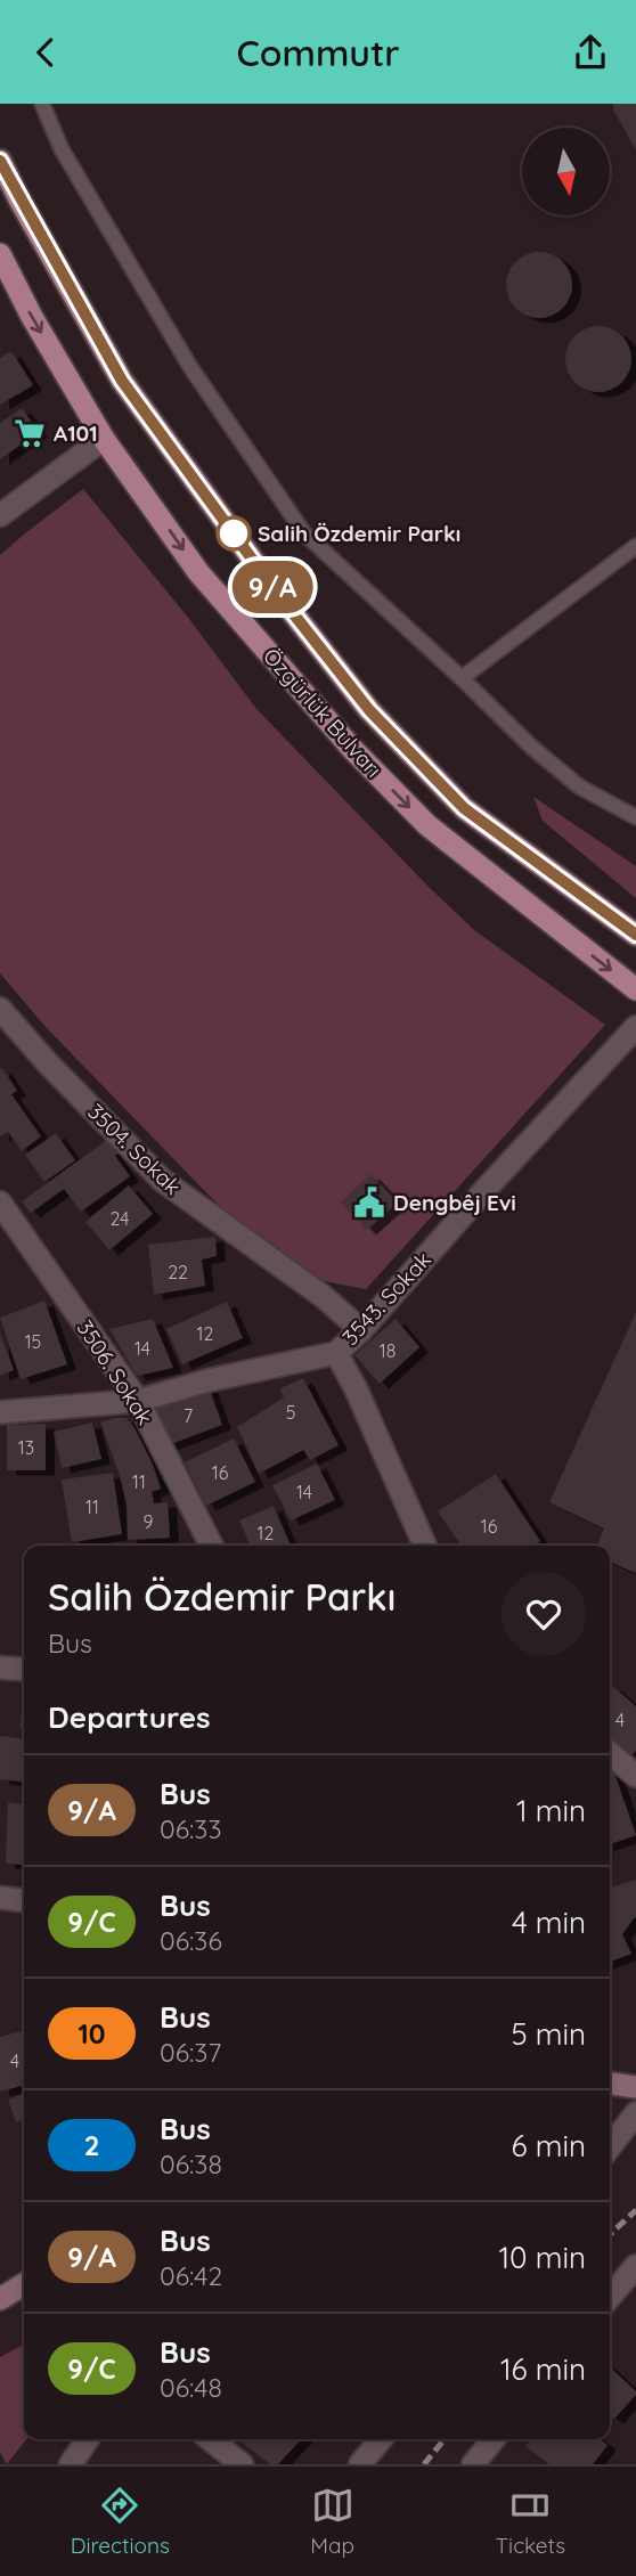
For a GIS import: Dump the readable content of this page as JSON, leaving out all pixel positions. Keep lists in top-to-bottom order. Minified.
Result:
{"streets":{"main road":["Özgürlük Bulvarı"],"street":["3504. Sokak","3543. Sokak","3506. Sokak"]},"crossings":[["3504. Sokak","3543. Sokak"],["3543. Sokak","3506. Sokak"]],"places":{"supermarket":["A101"],"other":["Salih Özdemir Parkı"],"public building":["Dengbêj Evi"]},"lines":["bus line 9/A"],"house_numbers":["24","22","12","15","14","18","5","7","13","16","11","14","11","9","16","12","4","4"],"north":"bottom","page":{"header":"Commutr","on_map":"9/A","heading":[["Salih Özdemir Parkı","Bus"],"Departures"],"list":[{"mark":"9/A","name":"Bus","note":"06:33","value":"1 min"},{"mark":"9/C","name":"Bus","note":"06:36","value":"4 min"},{"mark":"10","name":"Bus","note":"06:37","value":"5 min"},{"mark":"2","name":"Bus","note":"06:38","value":"6 min"},{"mark":"9/A","name":"Bus","note":"06:42","value":"10 min"},{"mark":"9/C","name":"Bus","note":"06:48","value":"16 min"}],"tabs":["Directions","Map","Tickets"]}}
